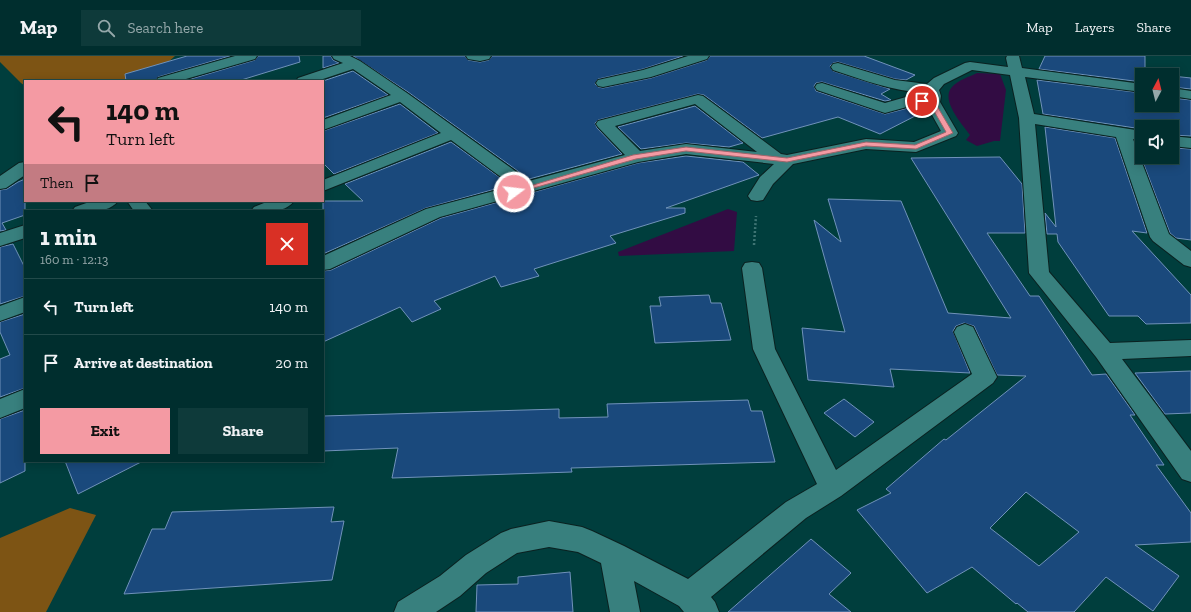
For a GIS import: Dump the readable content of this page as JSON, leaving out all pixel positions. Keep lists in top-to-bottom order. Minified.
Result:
{"north":"top","page":{"header":"Map","search":"Search here","nav":["Map","Layers","Share"],"turn":["140 m","Turn left"],"then":"Then","heading":["1 min","160 m · 12:13"],"list":[{"name":"Turn left","value":"140 m"},{"name":"Arrive at destination","value":"20 m"}],"buttons":["Exit","Share"]}}
